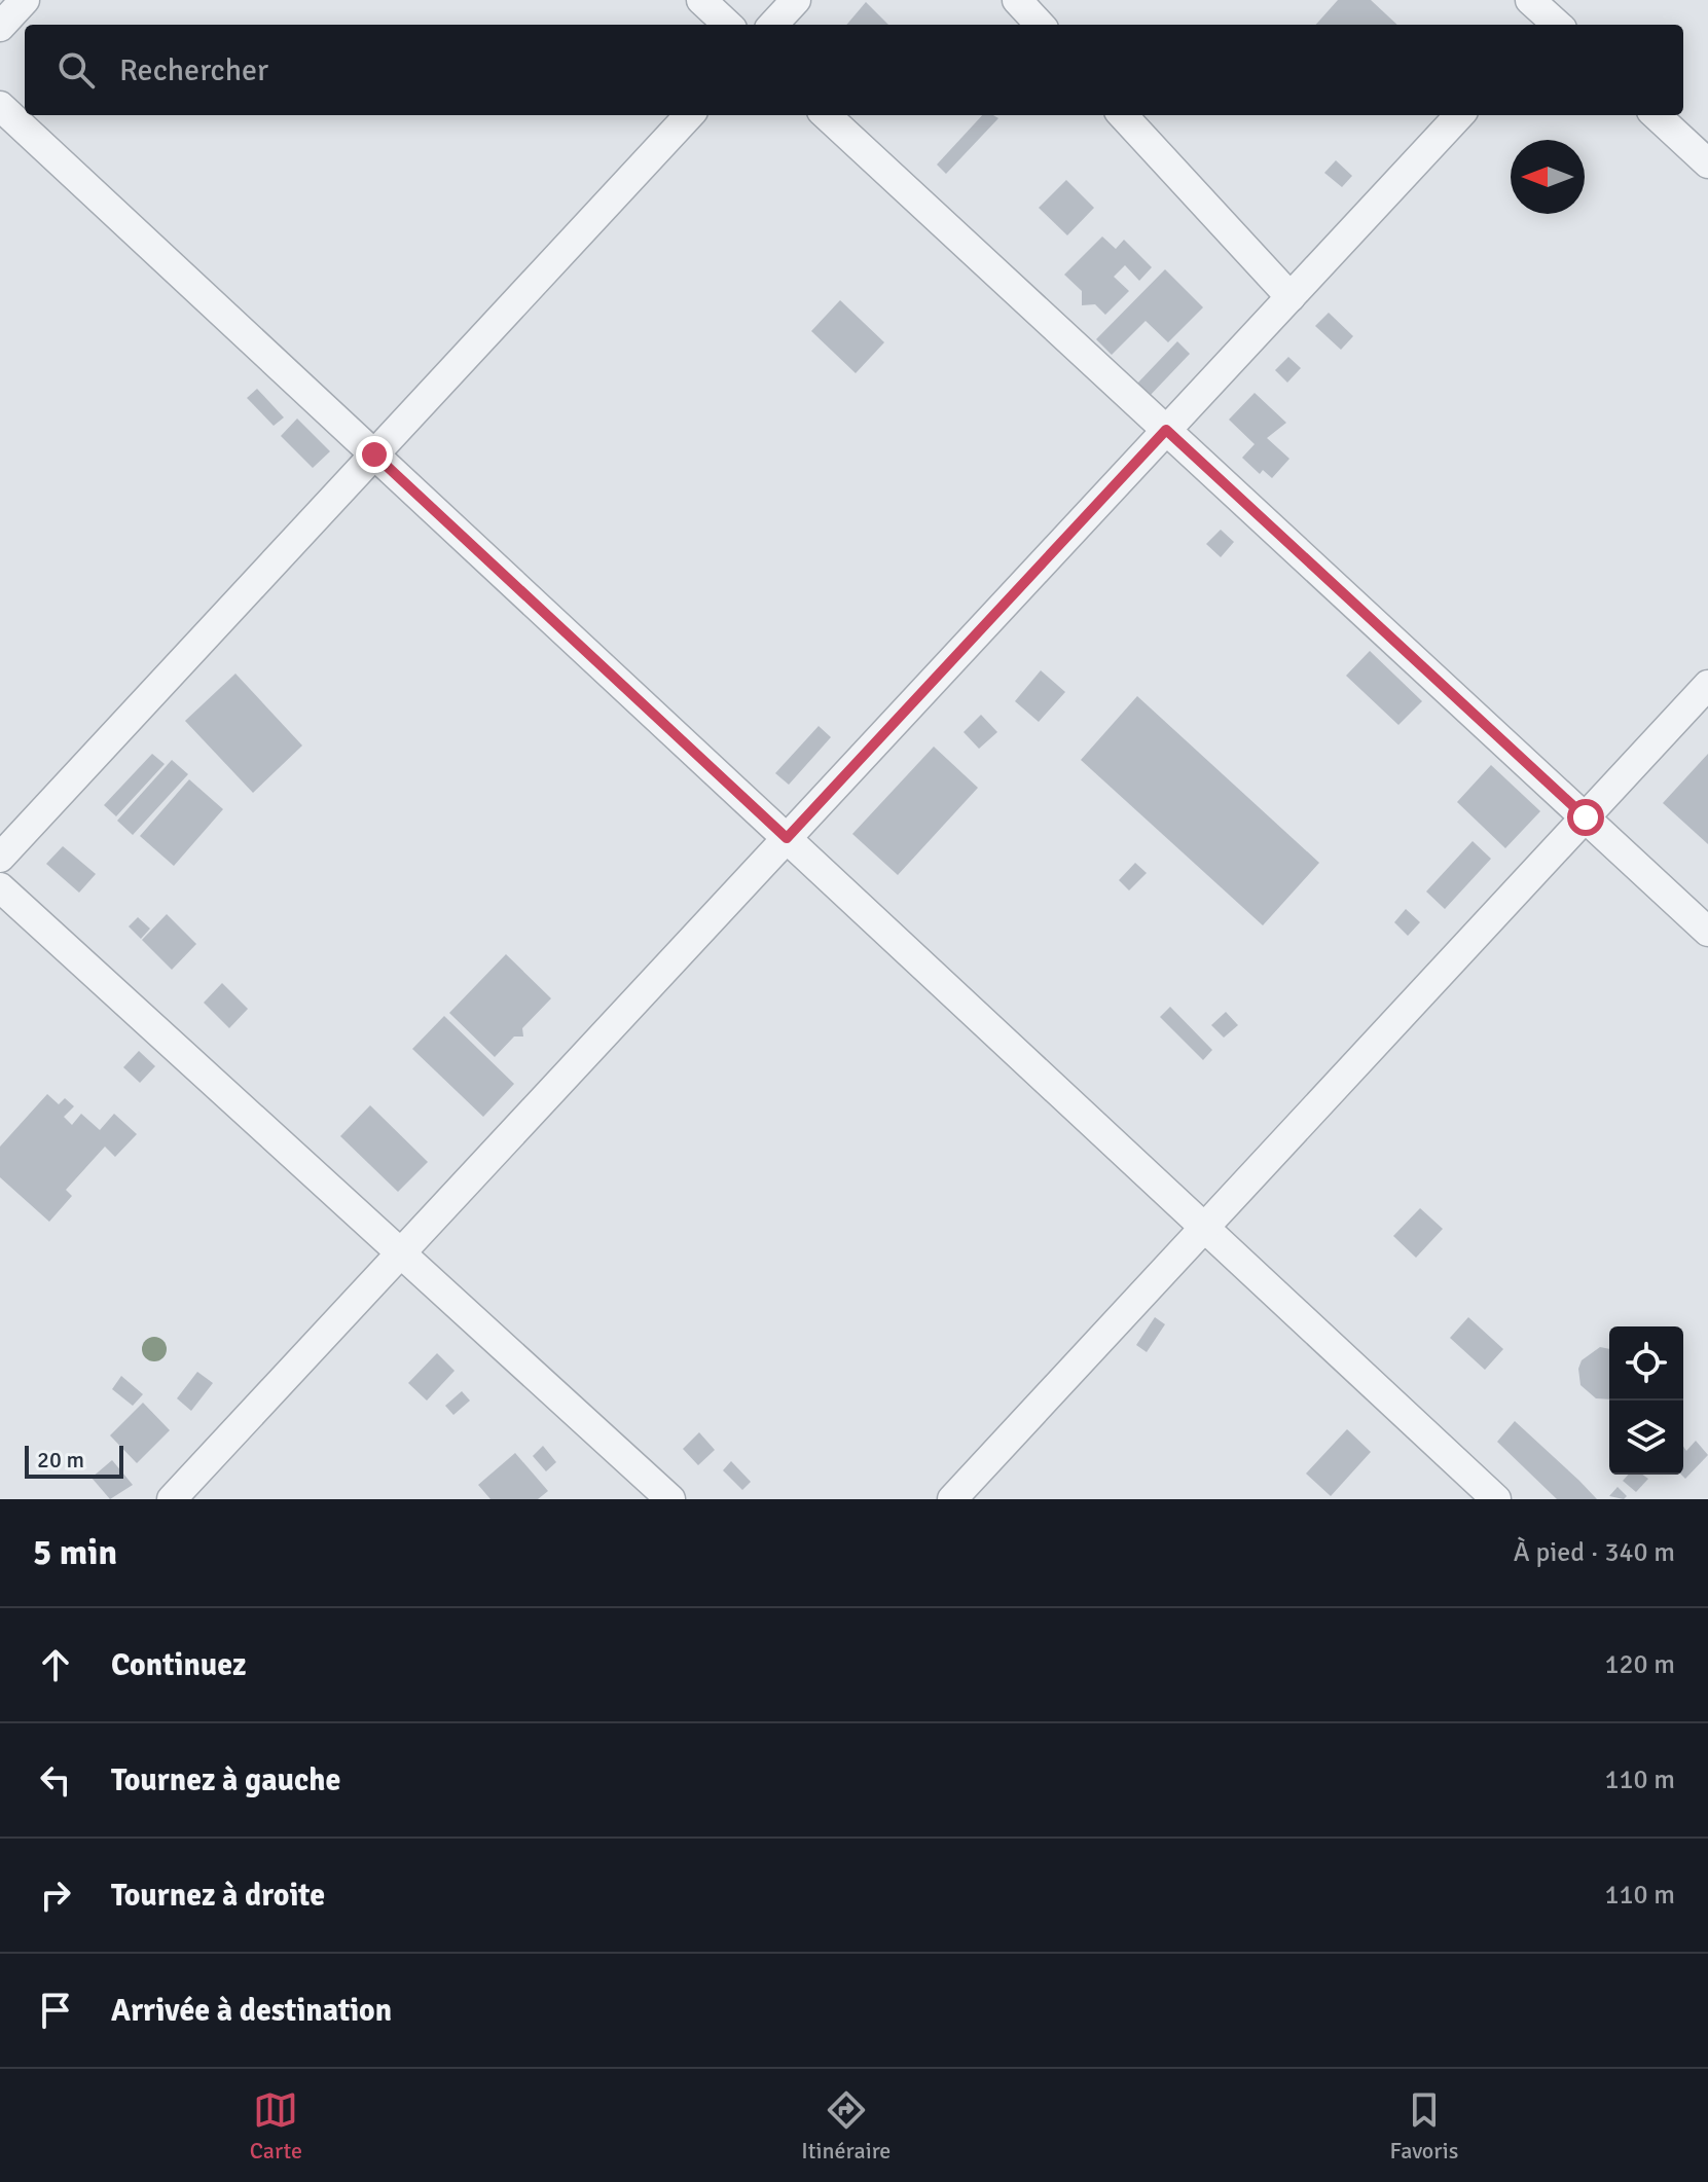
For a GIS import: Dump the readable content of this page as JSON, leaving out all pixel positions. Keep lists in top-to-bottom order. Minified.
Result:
{"scale_bar":"20 m","north":"left","page":{"search":"Rechercher","scale":"20 m","heading":["5 min","À pied · 340 m"],"list":[["Continuez","120 m"],["Tournez à gauche","110 m"],["Tournez à droite","110 m"],"Arrivée à destination"],"nav":["Carte","Itinéraire","Favoris"]}}
